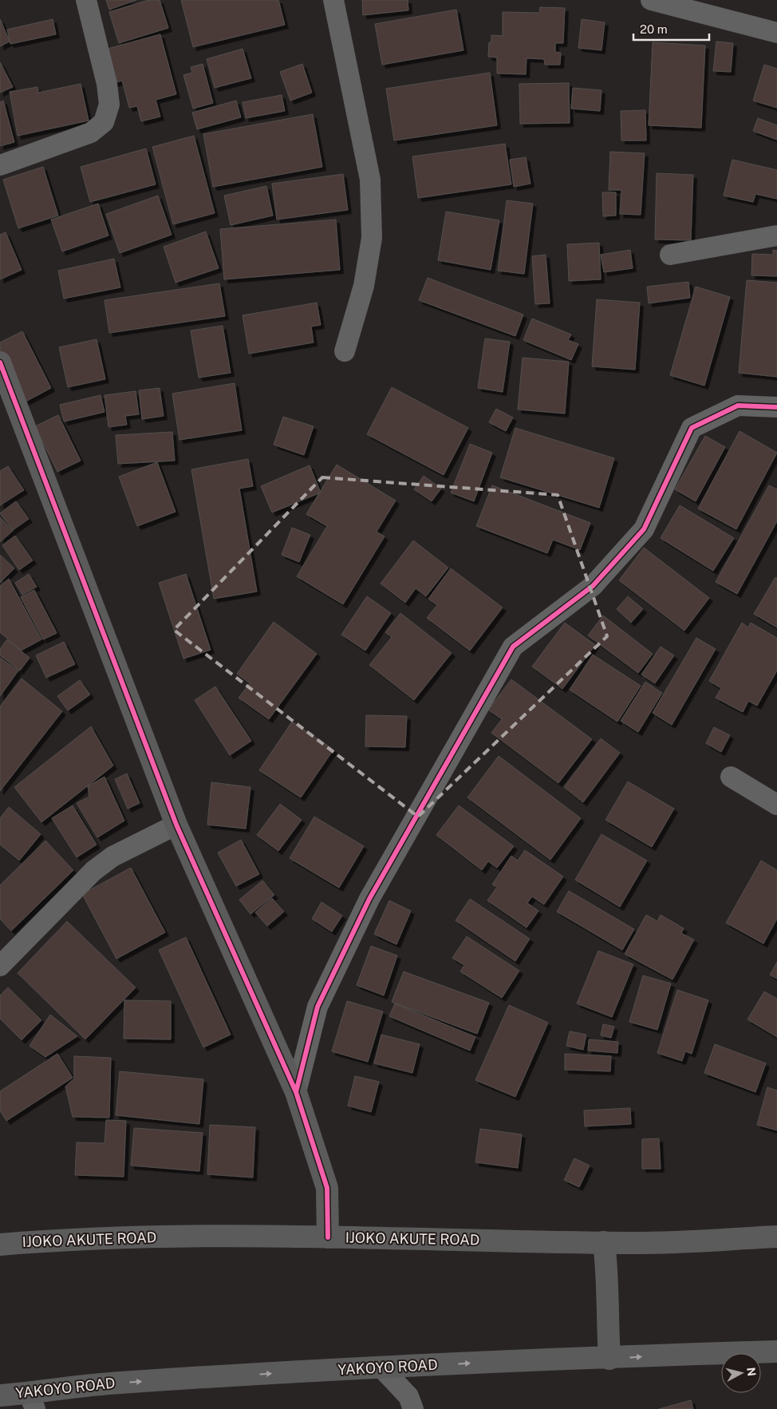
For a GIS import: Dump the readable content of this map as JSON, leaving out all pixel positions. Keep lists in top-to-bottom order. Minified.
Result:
{"streets":{"main road":["IJOKO AKUTE ROAD","YAKOYO ROAD"]},"one_way":["YAKOYO ROAD"],"scale_bar":"20 m","north":"right"}
